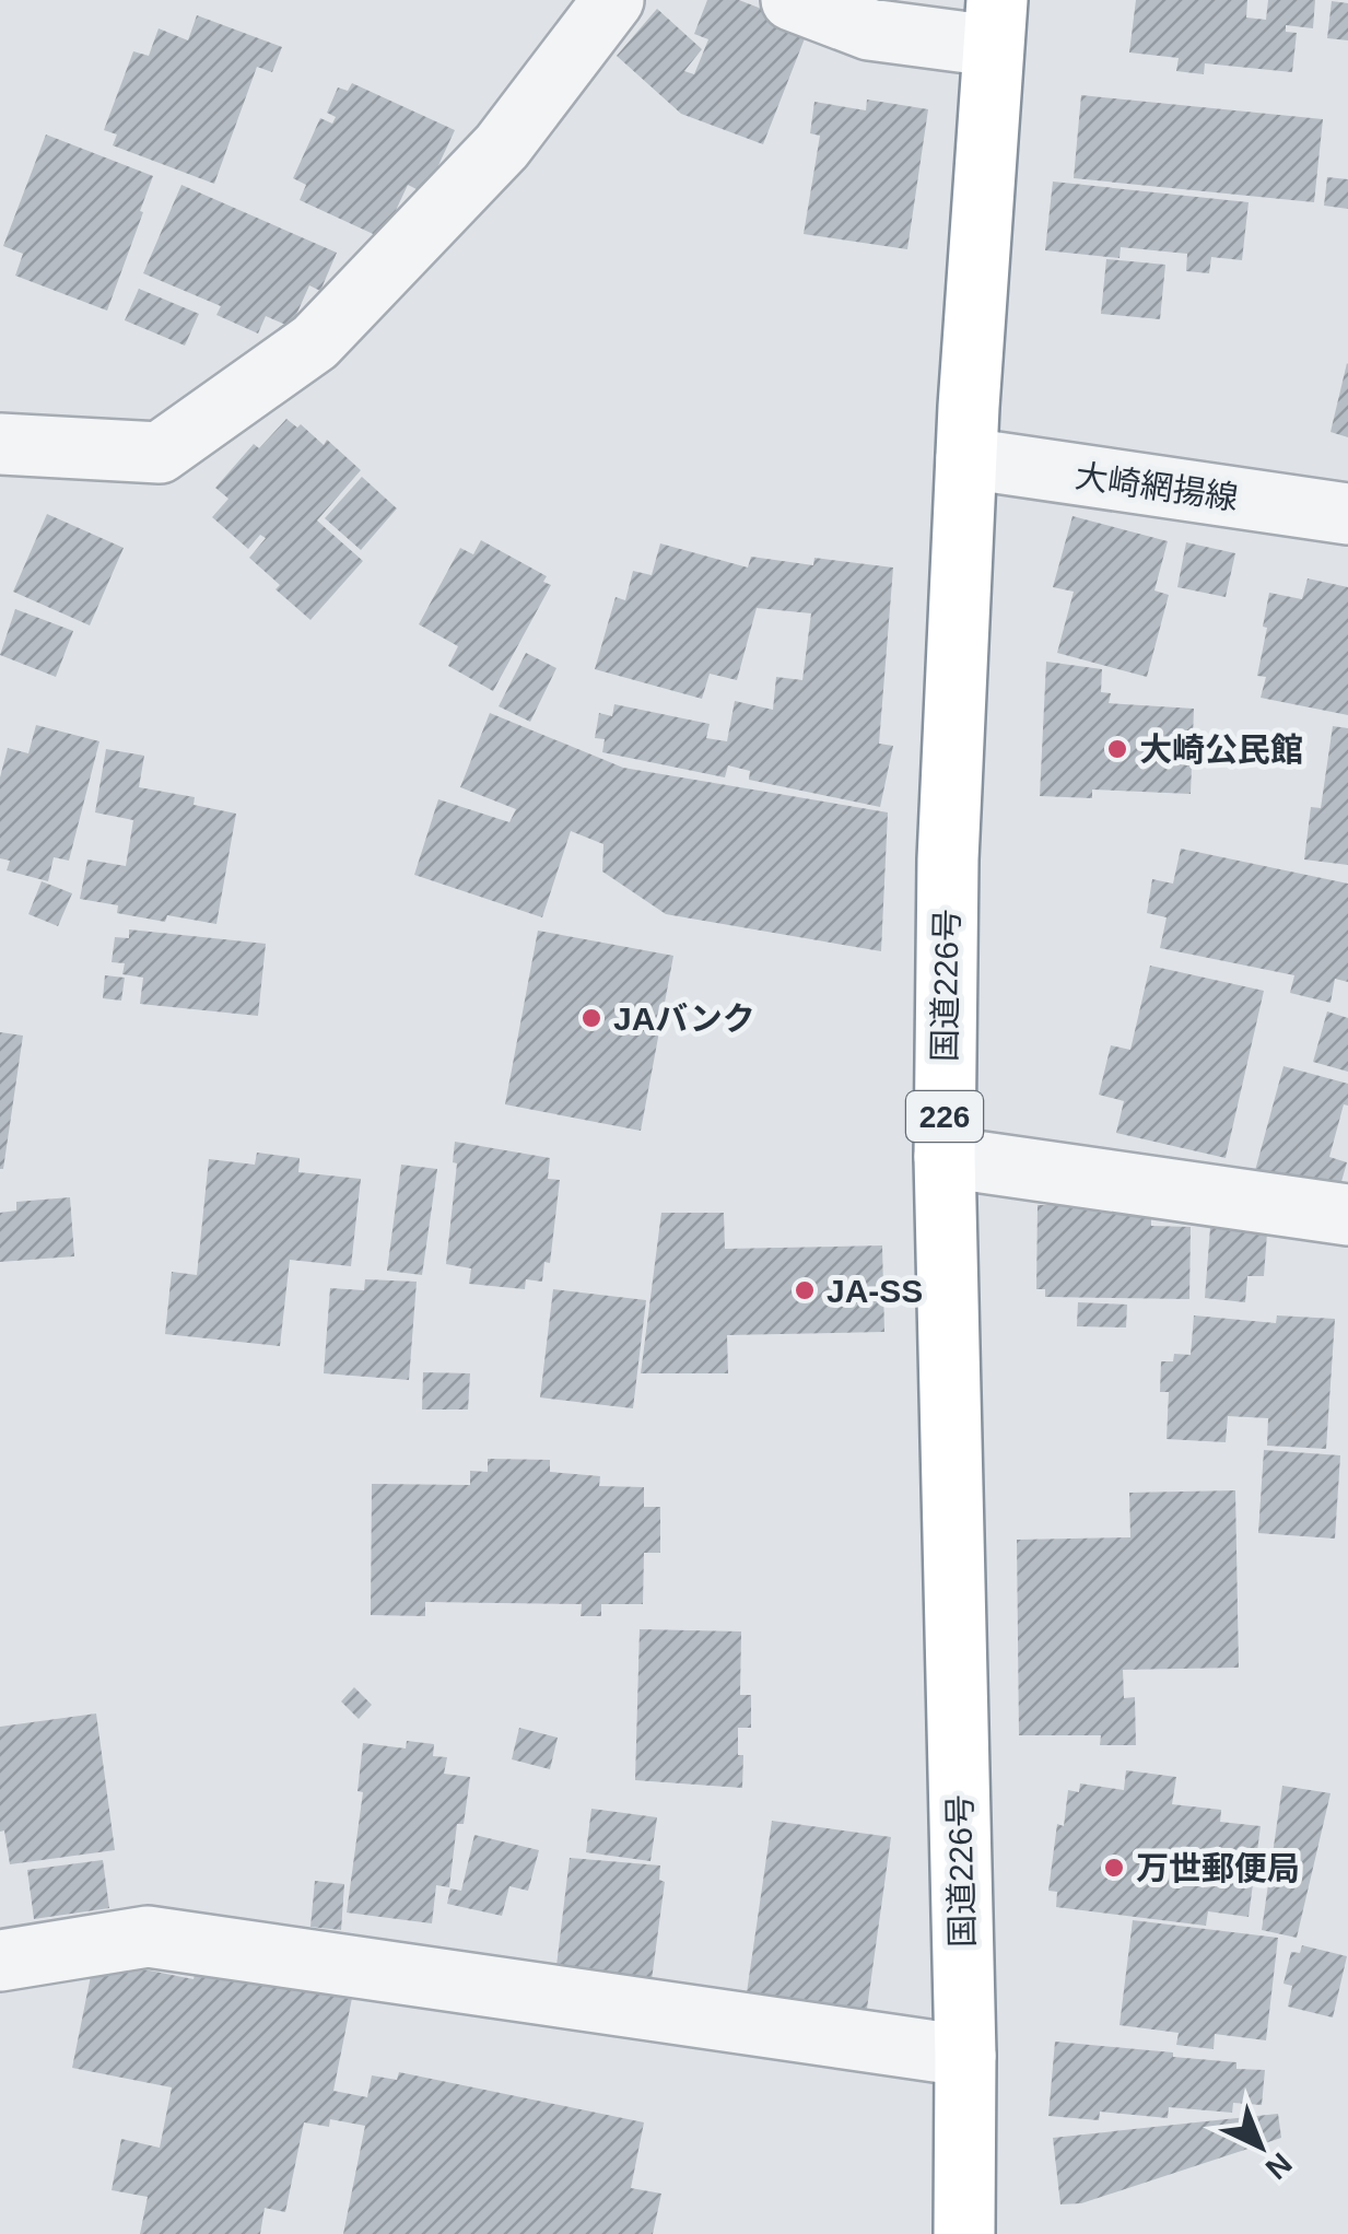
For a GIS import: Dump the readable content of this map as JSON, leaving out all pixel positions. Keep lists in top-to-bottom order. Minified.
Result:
{"streets":{"highway":["国道226号","226"],"street":["大崎網揚線"]},"crossings":[["大崎網揚線","国道226号"]],"places":["大崎公民館","JAバンク","JA-SS","万世郵便局"],"north":"bottom right"}
